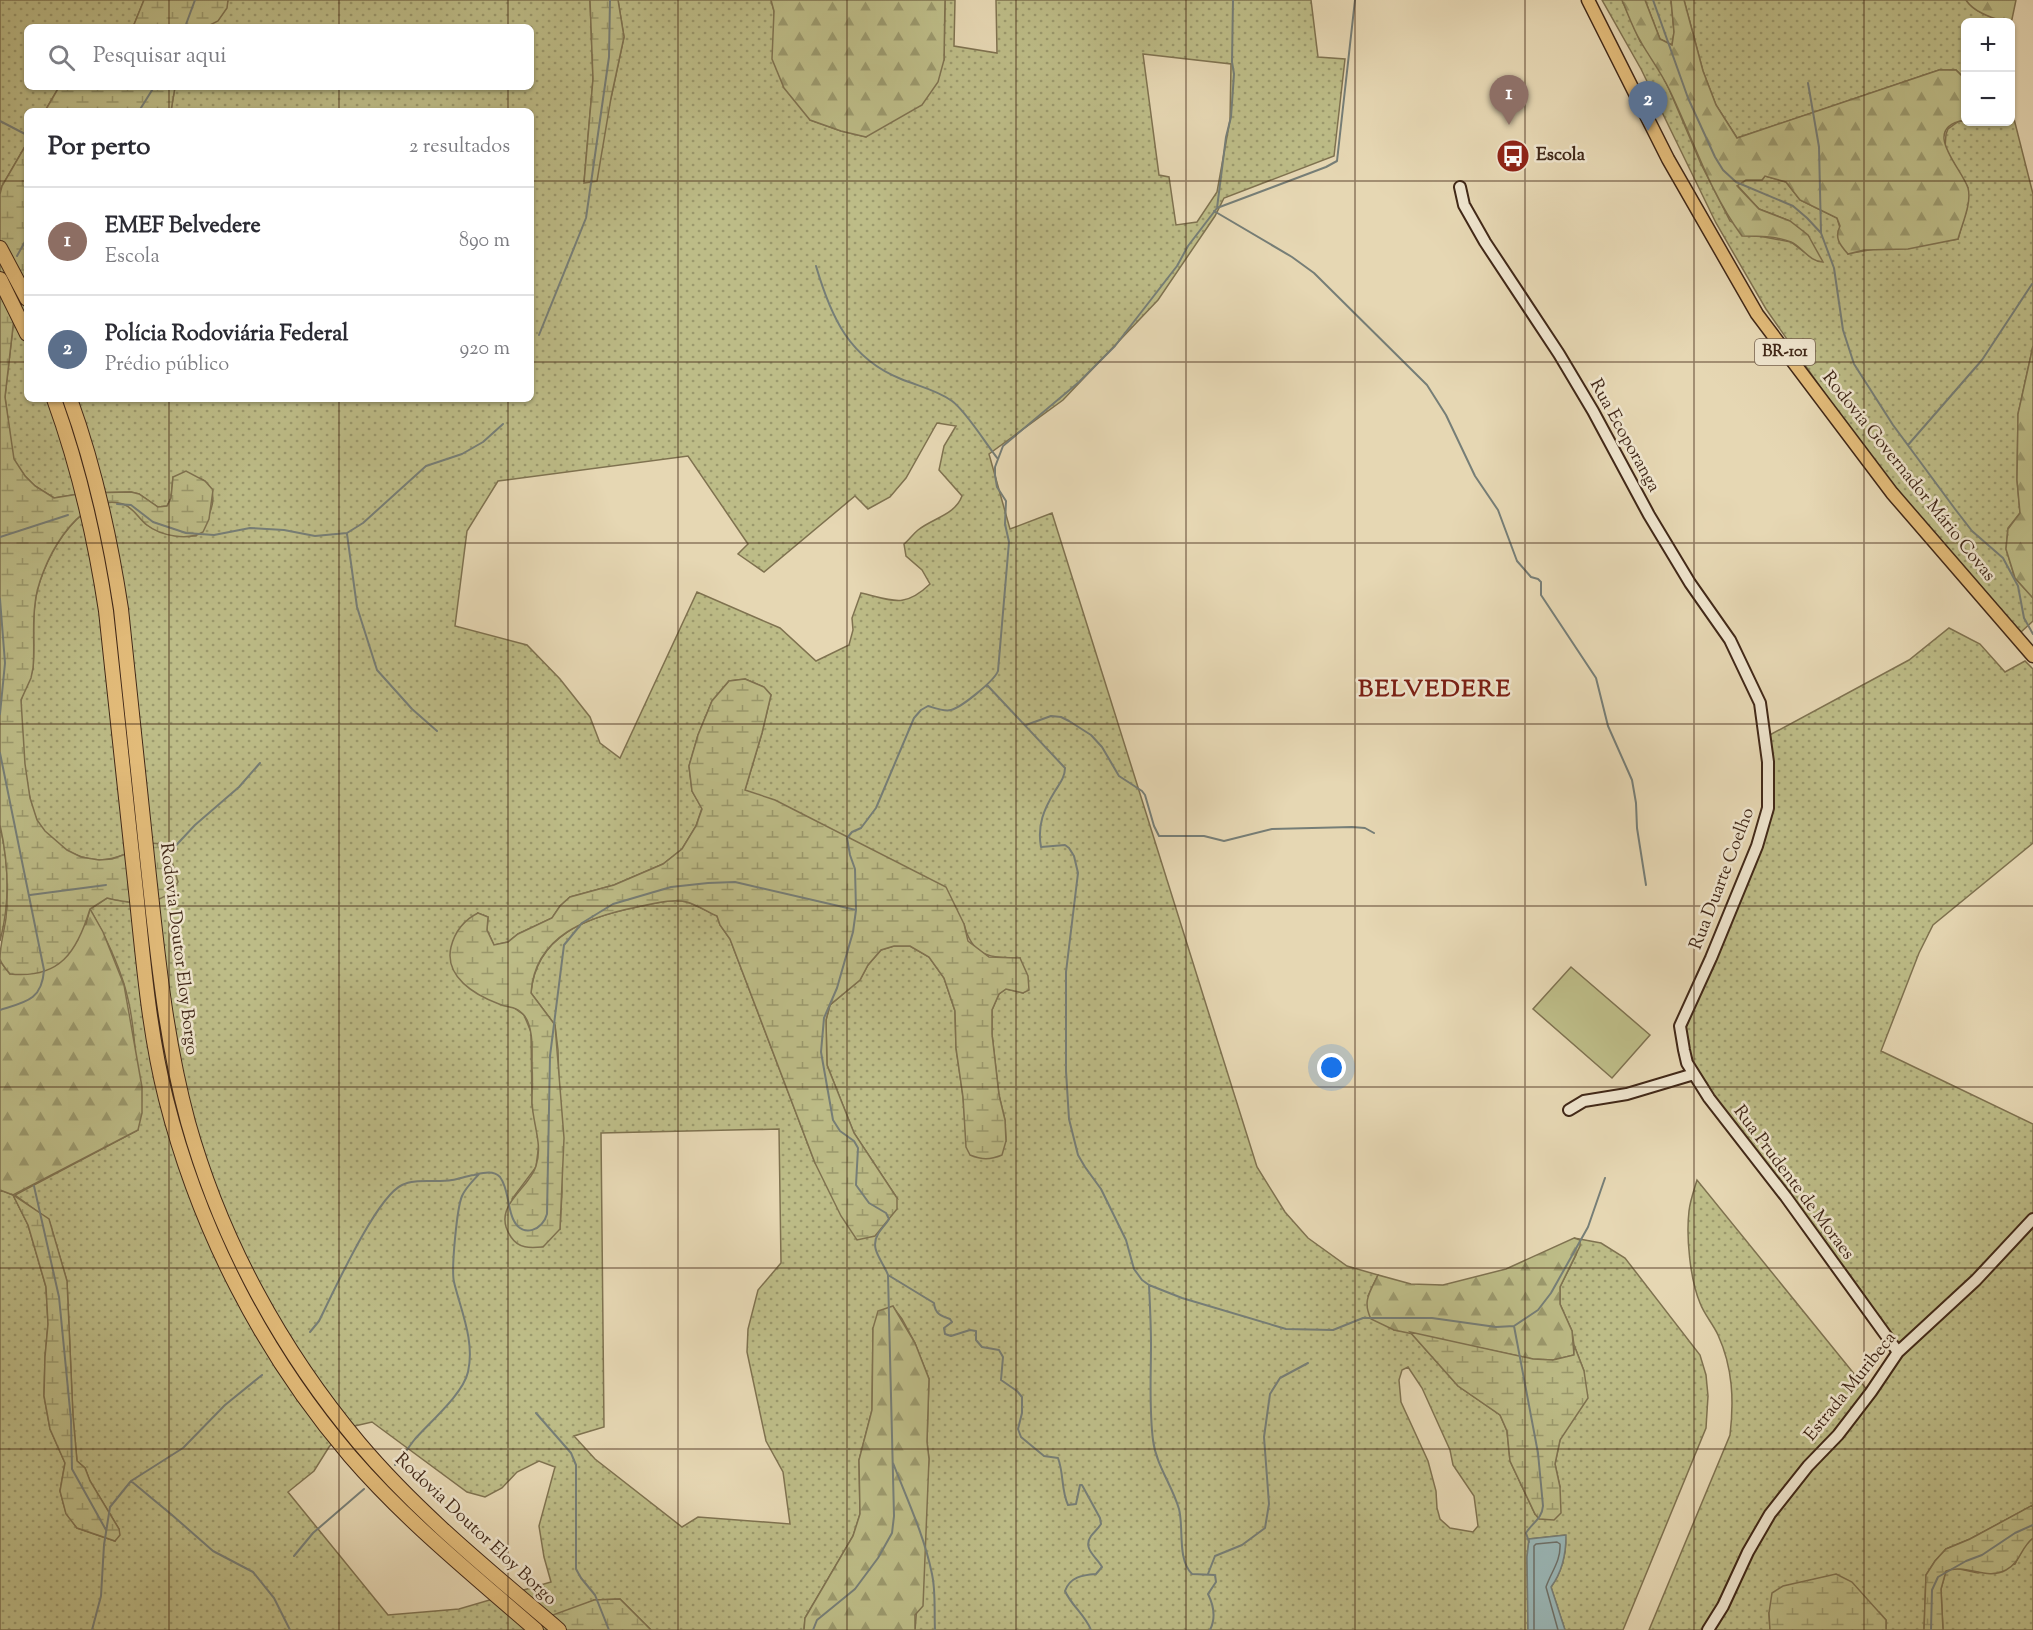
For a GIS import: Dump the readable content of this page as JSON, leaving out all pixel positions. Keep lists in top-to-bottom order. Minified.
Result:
{"streets":{"highway":["Rodovia Doutor Eloy Borgo"],"main road":["BR-101","Rodovia Governador Mário Covas"],"street":["Rua Ecoporanga","Rua Duarte Coelho","Rua Prudente de Moraes","Estrada Muribeca"]},"crossings":[["Rua Ecoporanga","Rua Duarte Coelho"],["Rua Duarte Coelho","Rua Prudente de Moraes"],["Rua Prudente de Moraes","Estrada Muribeca"]],"districts":["BELVEDERE"],"places":{"bus stop":["Escola"]},"page":{"map_buttons":["+","−"],"search":"Pesquisar aqui","pins":["1","2"],"heading":["Por perto","2 resultados"],"list":[{"mark":"1","name":"EMEF Belvedere","note":"Escola","value":"890 m"},{"mark":"2","name":"Polícia Rodoviária Federal","note":"Prédio público","value":"920 m"}]}}
